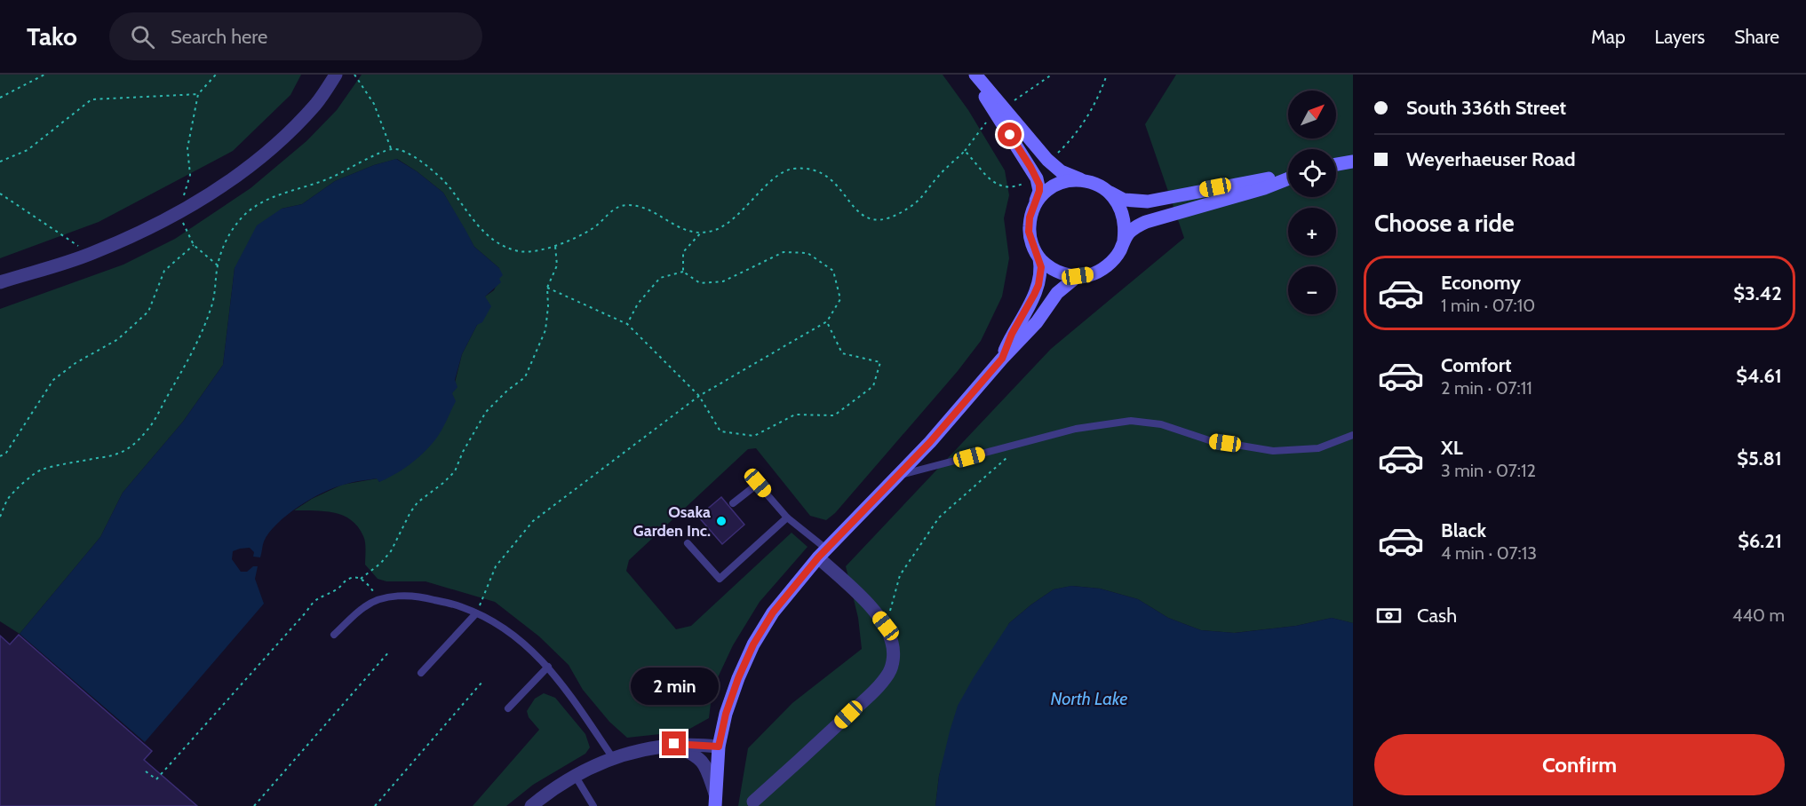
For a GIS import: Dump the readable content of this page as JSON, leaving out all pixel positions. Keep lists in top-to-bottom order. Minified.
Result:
{"water":["North Lake"],"places":["Osaka Garden Inc."],"north":"top right","page":{"header":"Tako","search":"Search here","nav":["Map","Layers","Share"],"banner":["South 336th Street","Weyerhaeuser Road"],"map_buttons":["+","−"],"heading":"Choose a ride","list":[{"name":"Economy","note":"1 min · 07:10","value":"$3.42"},{"name":"Comfort","note":"2 min · 07:11","value":"$4.61"},{"name":"XL","note":"3 min · 07:12","value":"$5.81"},{"name":"Black","note":"4 min · 07:13","value":"$6.21"}],"pay":["Cash","440 m"],"bubble":"2 min","buttons":"Confirm"}}
